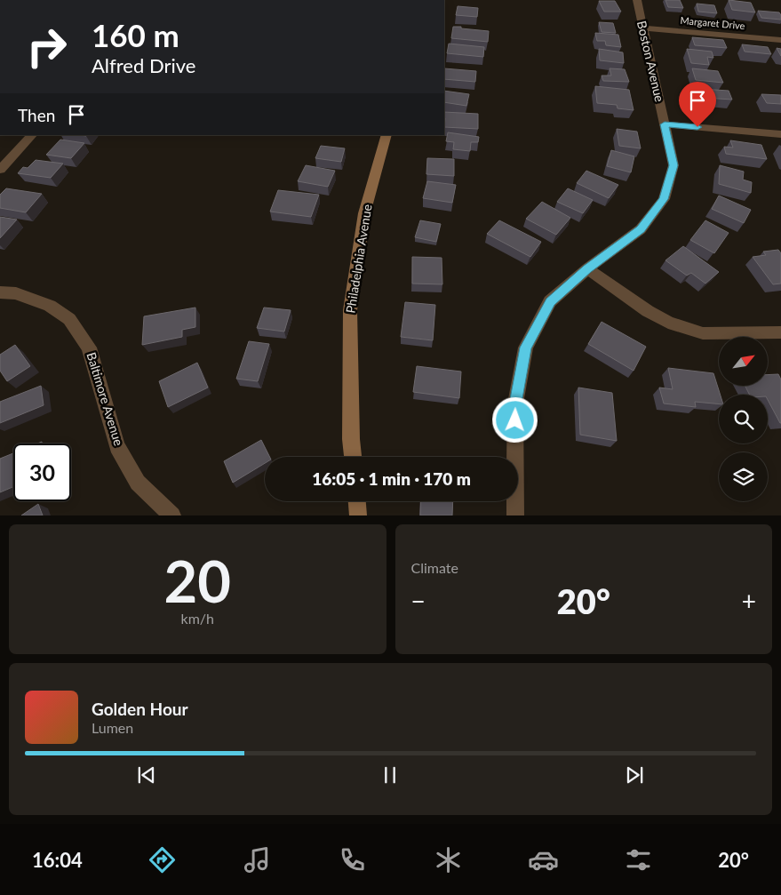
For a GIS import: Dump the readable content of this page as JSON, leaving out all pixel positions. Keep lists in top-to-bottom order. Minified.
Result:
{"streets":{"main road":["Philadelphia Avenue"],"street":["Margaret Drive","Boston Avenue","Baltimore Avenue"]},"crossings":[["Margaret Drive","Boston Avenue"]],"north":"top right","page":{"turn":["160 m","Alfred Drive"],"then":"Then","limit":"30","trip":"16:05 · 1 min · 170 m","tile":[["20","km/h"],"Climate"],"heat":["−","20°","+"],"song":["Golden Hour","Lumen"],"tabs":["16:04","20°"]}}
